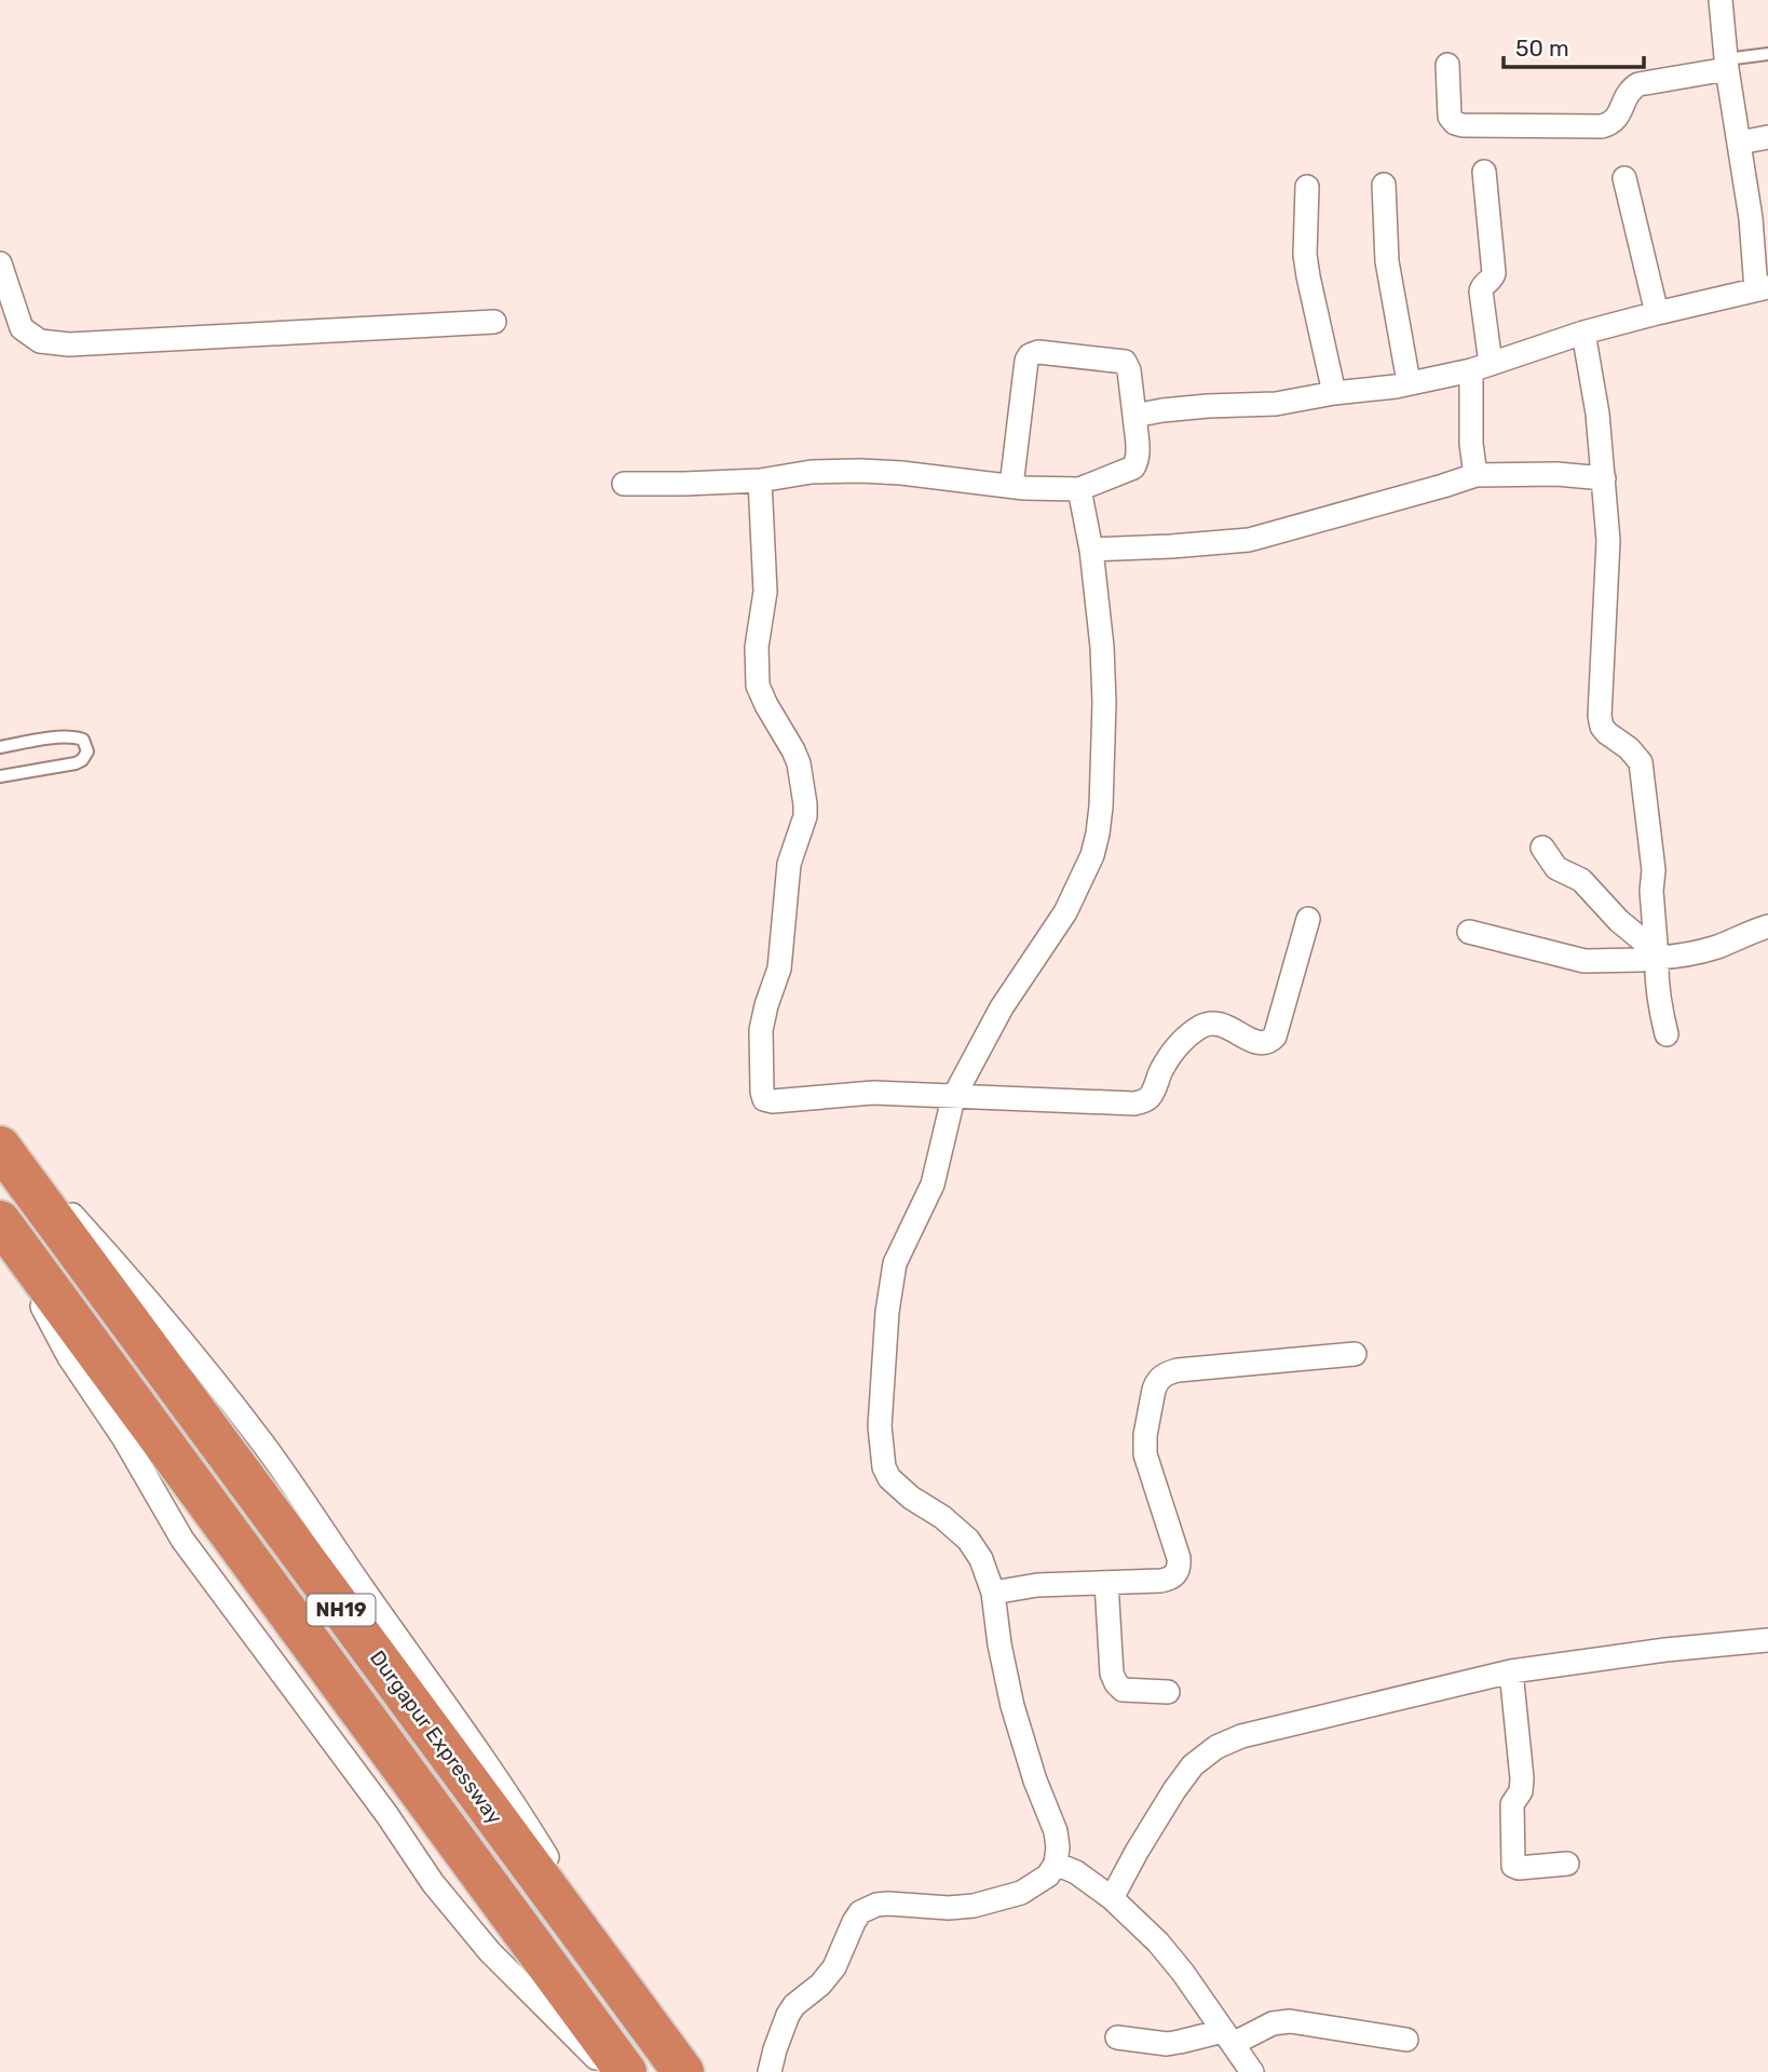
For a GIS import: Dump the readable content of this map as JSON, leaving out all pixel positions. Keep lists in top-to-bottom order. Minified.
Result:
{"streets":{"highway":["NH19","Durgapur Expressway"]},"scale_bar":"50 m"}
